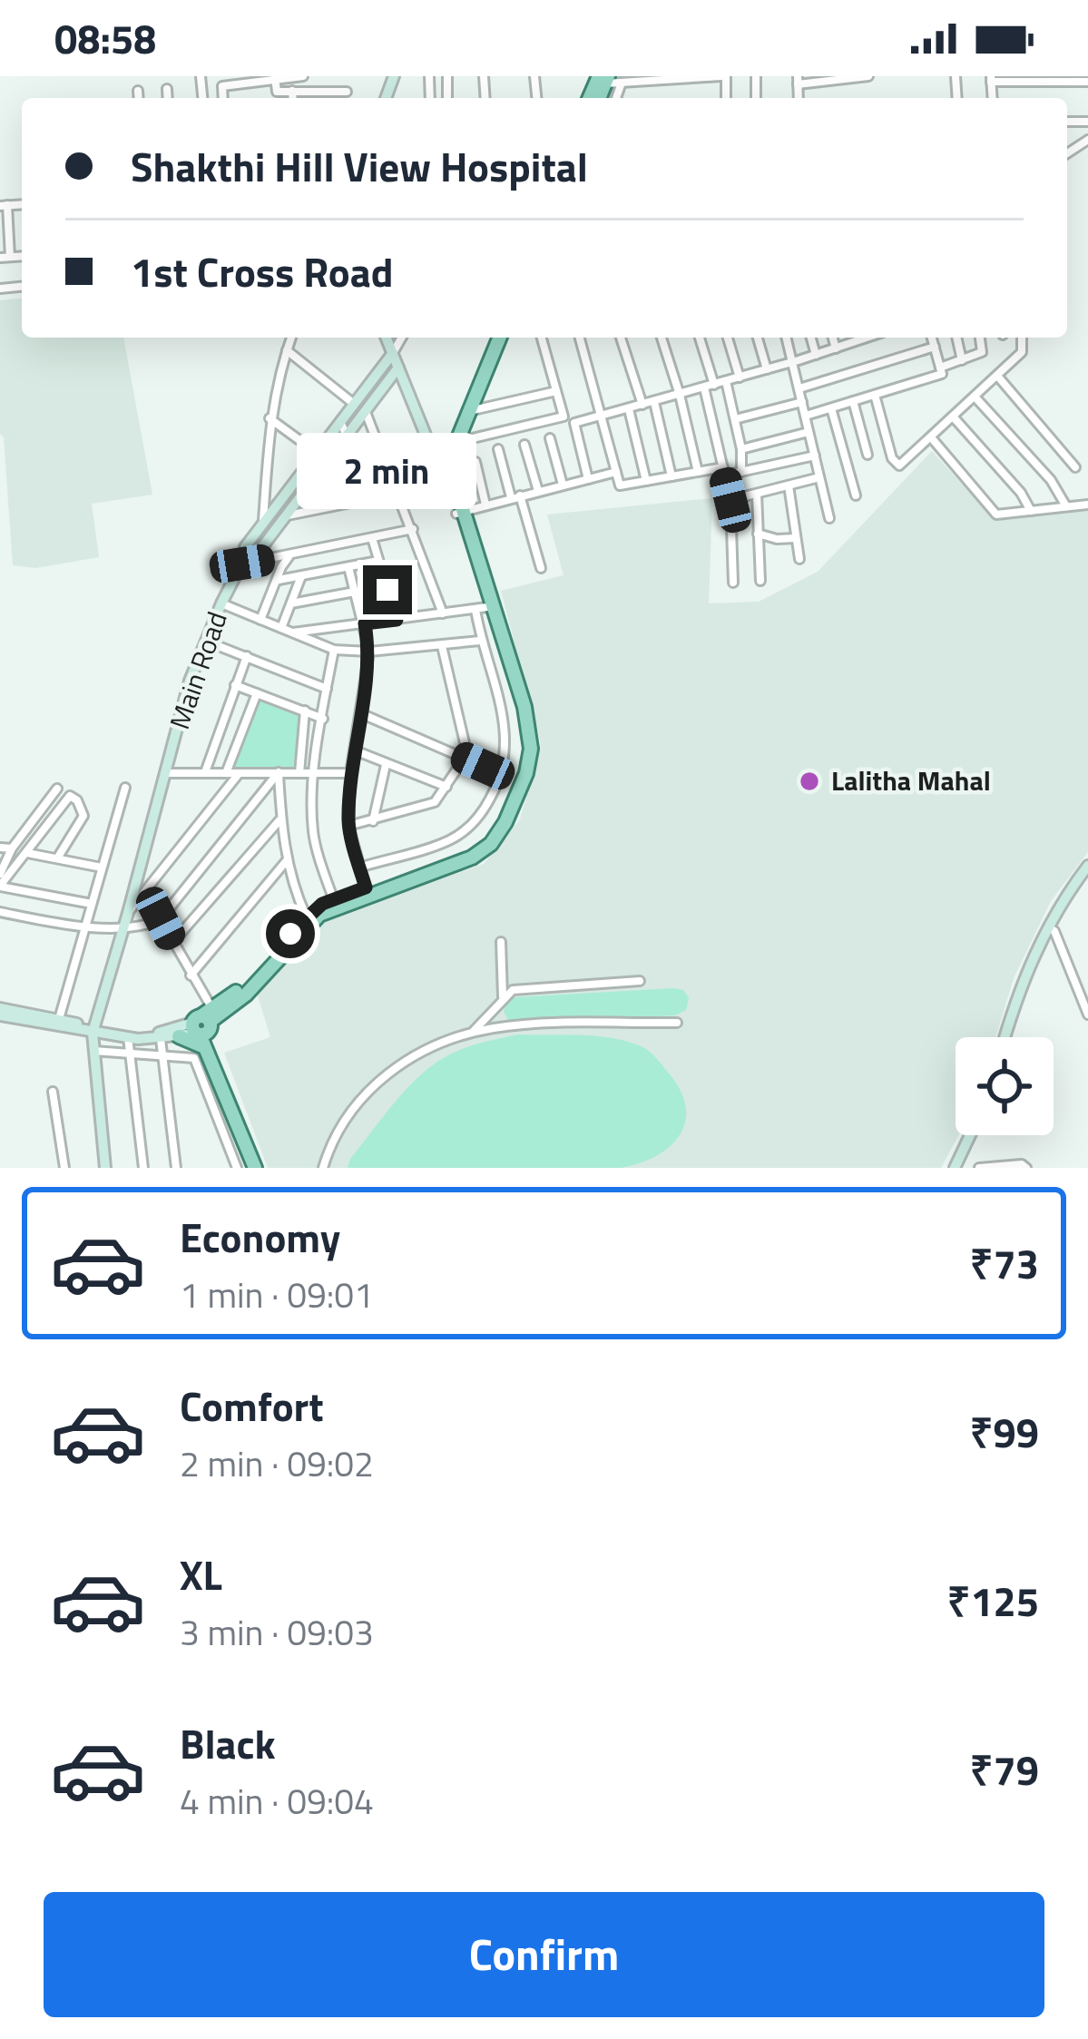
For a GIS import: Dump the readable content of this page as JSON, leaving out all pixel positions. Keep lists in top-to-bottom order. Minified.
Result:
{"streets":{"street":["Main Road"]},"places":["Lalitha Mahal"],"page":{"status":"08:58","banner":["Shakthi Hill View Hospital","1st Cross Road"],"bubble":"2 min","list":[{"name":"Economy","note":"1 min · 09:01","value":"₹73"},{"name":"Comfort","note":"2 min · 09:02","value":"₹99"},{"name":"XL","note":"3 min · 09:03","value":"₹125"},{"name":"Black","note":"4 min · 09:04","value":"₹79"}],"buttons":"Confirm"}}
